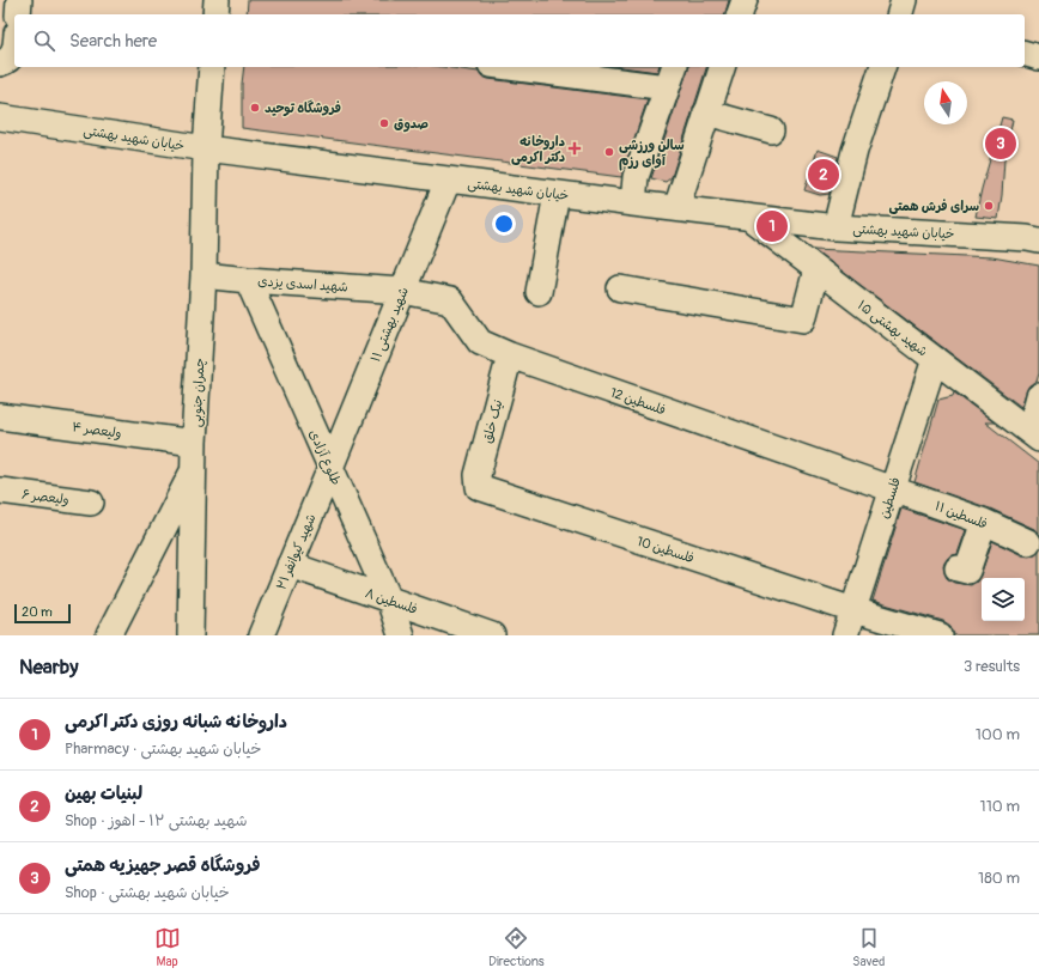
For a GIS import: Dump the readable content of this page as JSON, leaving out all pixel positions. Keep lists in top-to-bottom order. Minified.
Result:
{"streets":{"street":["خیابان شهید بهشتی","شهید اسدی یزدی","شهید بهشتی ۱۱","شهید بهشتی ۱۵","چمران جنوبی","فلسطین 12","نیک خلق","ولیعصر ۴","طلوع آزادی","ولیعصر ۶","فلسطین","فلسطین ۱۱","فلسطین 10","شهید کیوانفر ۲۱","فلسطین ۸"]},"crossings":[["خیابان شهید بهشتی","شهید بهشتی ۱۱"],["خیابان شهید بهشتی","شهید بهشتی ۱۵"],["خیابان شهید بهشتی","چمران جنوبی"],["شهید اسدی یزدی","شهید بهشتی ۱۱"],["شهید اسدی یزدی","چمران جنوبی"],["شهید اسدی یزدی","فلسطین 12"],["شهید اسدی یزدی","طلوع آزادی"],["شهید بهشتی ۱۱","فلسطین 12"],["شهید بهشتی ۱۱","طلوع آزادی"],["شهید بهشتی ۱۱","شهید کیوانفر ۲۱"],["شهید بهشتی ۱۵","فلسطین"],["چمران جنوبی","ولیعصر ۴"],["فلسطین 12","نیک خلق"],["فلسطین 12","فلسطین"],["فلسطین 12","فلسطین ۱۱"],["نیک خلق","فلسطین 10"],["طلوع آزادی","شهید کیوانفر ۲۱"],["طلوع آزادی","فلسطین ۸"],["فلسطین","فلسطین ۱۱"],["فلسطین","فلسطین 10"],["شهید کیوانفر ۲۱","فلسطین ۸"]],"places":{"other":["فروشگاه توحید","صدوق","سالن ورزشی آوای رزم","سرای فرش همتی"],"health":["داروخانه دکتر اکرمی"]},"scale_bar":"20 m","north":"top","page":{"search":"Search here","pins":["3","2","1"],"scale":"20 m","heading":["Nearby","3 results"],"list":[{"mark":"1","name":"داروخانه شبانه روزی دکتر اکرمی","note":"Pharmacy · خیابان شهید بهشتی","value":"100 m"},{"mark":"2","name":"لبنیات بهین","note":"Shop · شهید بهشتی ۱۲ - اهوز","value":"110 m"},{"mark":"3","name":"فروشگاه قصر جهیزیه همتی","note":"Shop · خیابان شهید بهشتی","value":"180 m"}],"nav":["Map","Directions","Saved"]}}
